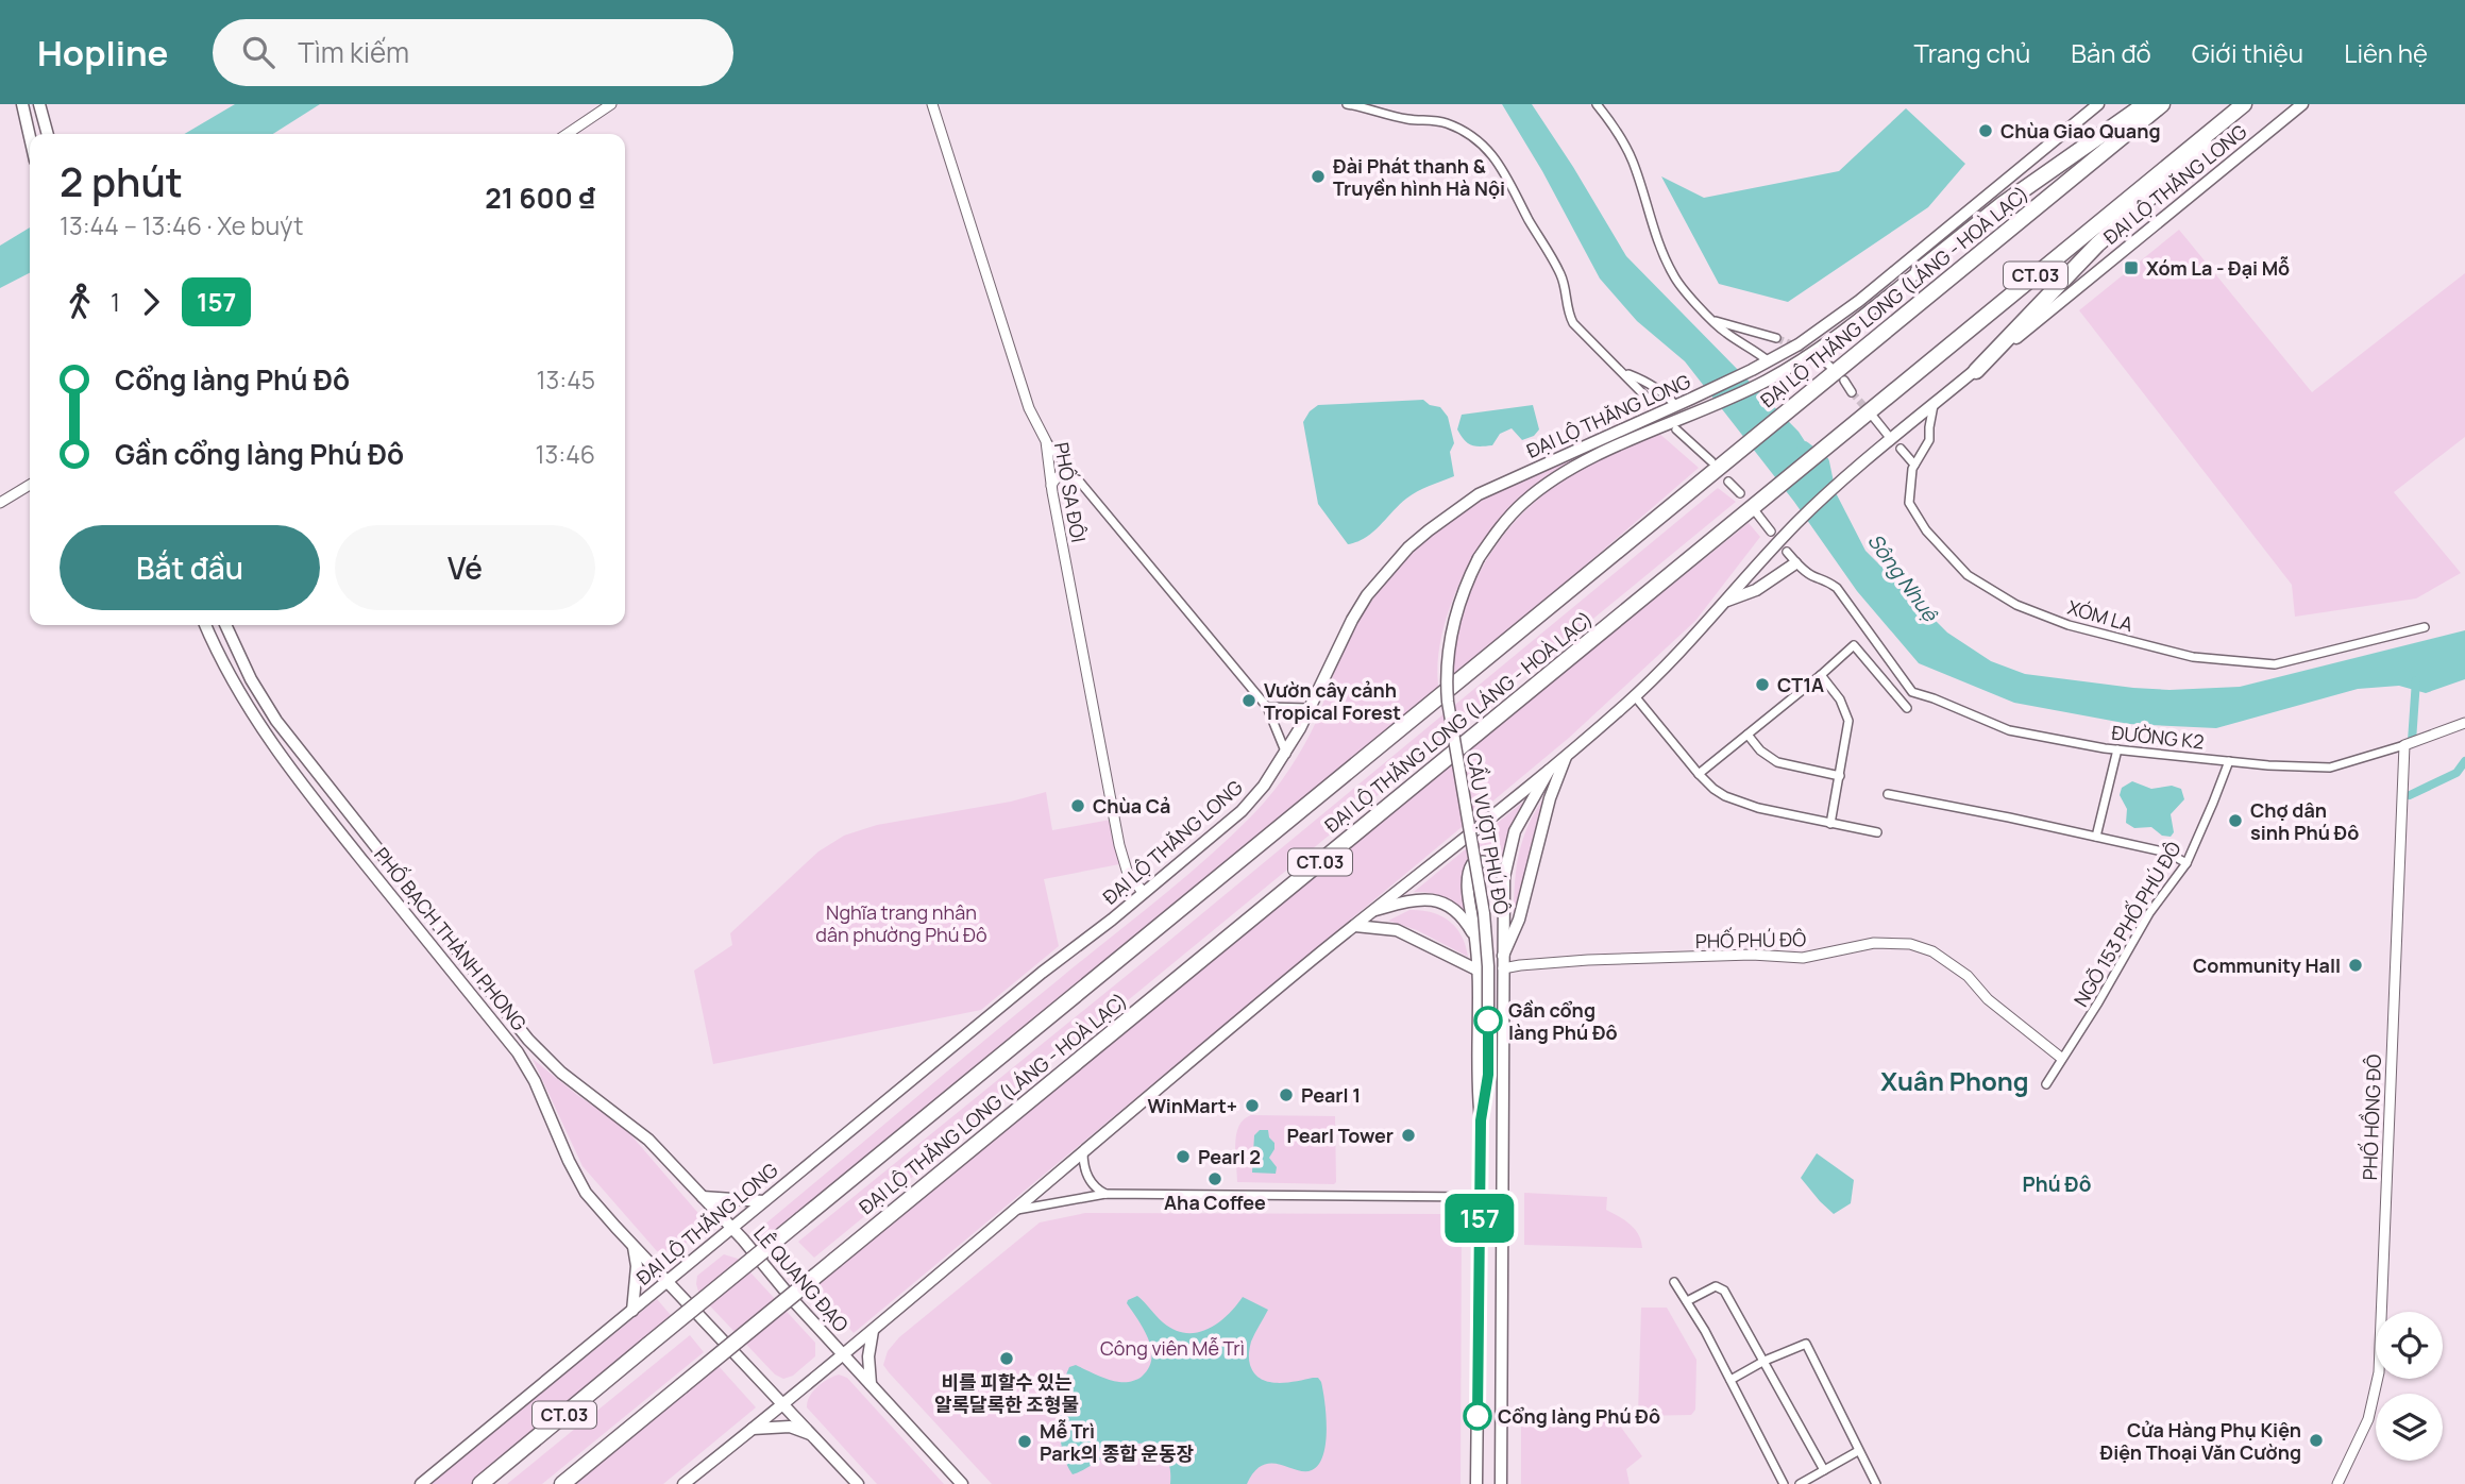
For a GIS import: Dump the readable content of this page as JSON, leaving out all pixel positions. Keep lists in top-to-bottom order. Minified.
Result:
{"streets":{"highway":["CT.03","ĐẠI LỘ THĂNG LONG (LÁNG - HOÀ LẠC)"],"main road":["ĐẠI LỘ THĂNG LONG","CẦU VƯỢT PHÚ ĐÔ","PHỐ BẠCH THÀNH PHONG","LÊ QUANG ĐẠO"],"street":["PHỐ SA ĐÔI","XÓM LA","ĐƯỜNG K2","NGÕ 153 PHỐ PHÚ ĐÔ","PHỐ PHÚ ĐÔ","PHỐ HỒNG ĐÔ"]},"crossings":[["ĐẠI LỘ THĂNG LONG","PHỐ SA ĐÔI"],["ĐẠI LỘ THĂNG LONG","XÓM LA"],["ĐẠI LỘ THĂNG LONG","CẦU VƯỢT PHÚ ĐÔ"],["ĐẠI LỘ THĂNG LONG","PHỐ BẠCH THÀNH PHONG"],["ĐẠI LỘ THĂNG LONG","LÊ QUANG ĐẠO"],["ĐƯỜNG K2","NGÕ 153 PHỐ PHÚ ĐÔ"],["ĐƯỜNG K2","PHỐ HỒNG ĐÔ"],["NGÕ 153 PHỐ PHÚ ĐÔ","PHỐ PHÚ ĐÔ"],["PHỐ BẠCH THÀNH PHONG","LÊ QUANG ĐẠO"]],"districts":["Xuân Phong","Phú Đô"],"water":["Sông Nhuệ"],"parks":["Nghĩa trang nhân dân phường Phú Đô","Công viên Mễ Trì"],"places":{"other":["Chùa Giao Quang","Đài Phát thanh & Truyền hình Hà Nội","CT1A","Vườn cây cảnh Tropical Forest","Chùa Cả","Chợ dân sinh Phú Đô","Community Hall","Gần cổng làng Phú Đô","Pearl 1","WinMart+","Pearl Tower","Pearl 2","Aha Coffee","비를 피할수 있는 알록달록한 조형물","Cổng làng Phú Đô","Cửa Hàng Phụ Kiện Điện Thoại Văn Cường","Mễ Trì Park의 종합 운동장"],"transit":["Xóm La - Đại Mỗ"]},"lines":["bus line 157"],"page":{"header":"Hopline","search":"Tìm kiếm","nav":["Trang chủ","Bản đồ","Giới thiệu","Liên hệ"],"on_map":"157","heading":["2 phút","13:44 – 13:46 · Xe buýt","21 600 ₫"],"legs":["1","157"],"list":[{"name":"Cổng làng Phú Đô","value":"13:45"},{"name":"Gần cổng làng Phú Đô","value":"13:46"}],"buttons":["Bắt đầu","Vé"]}}
